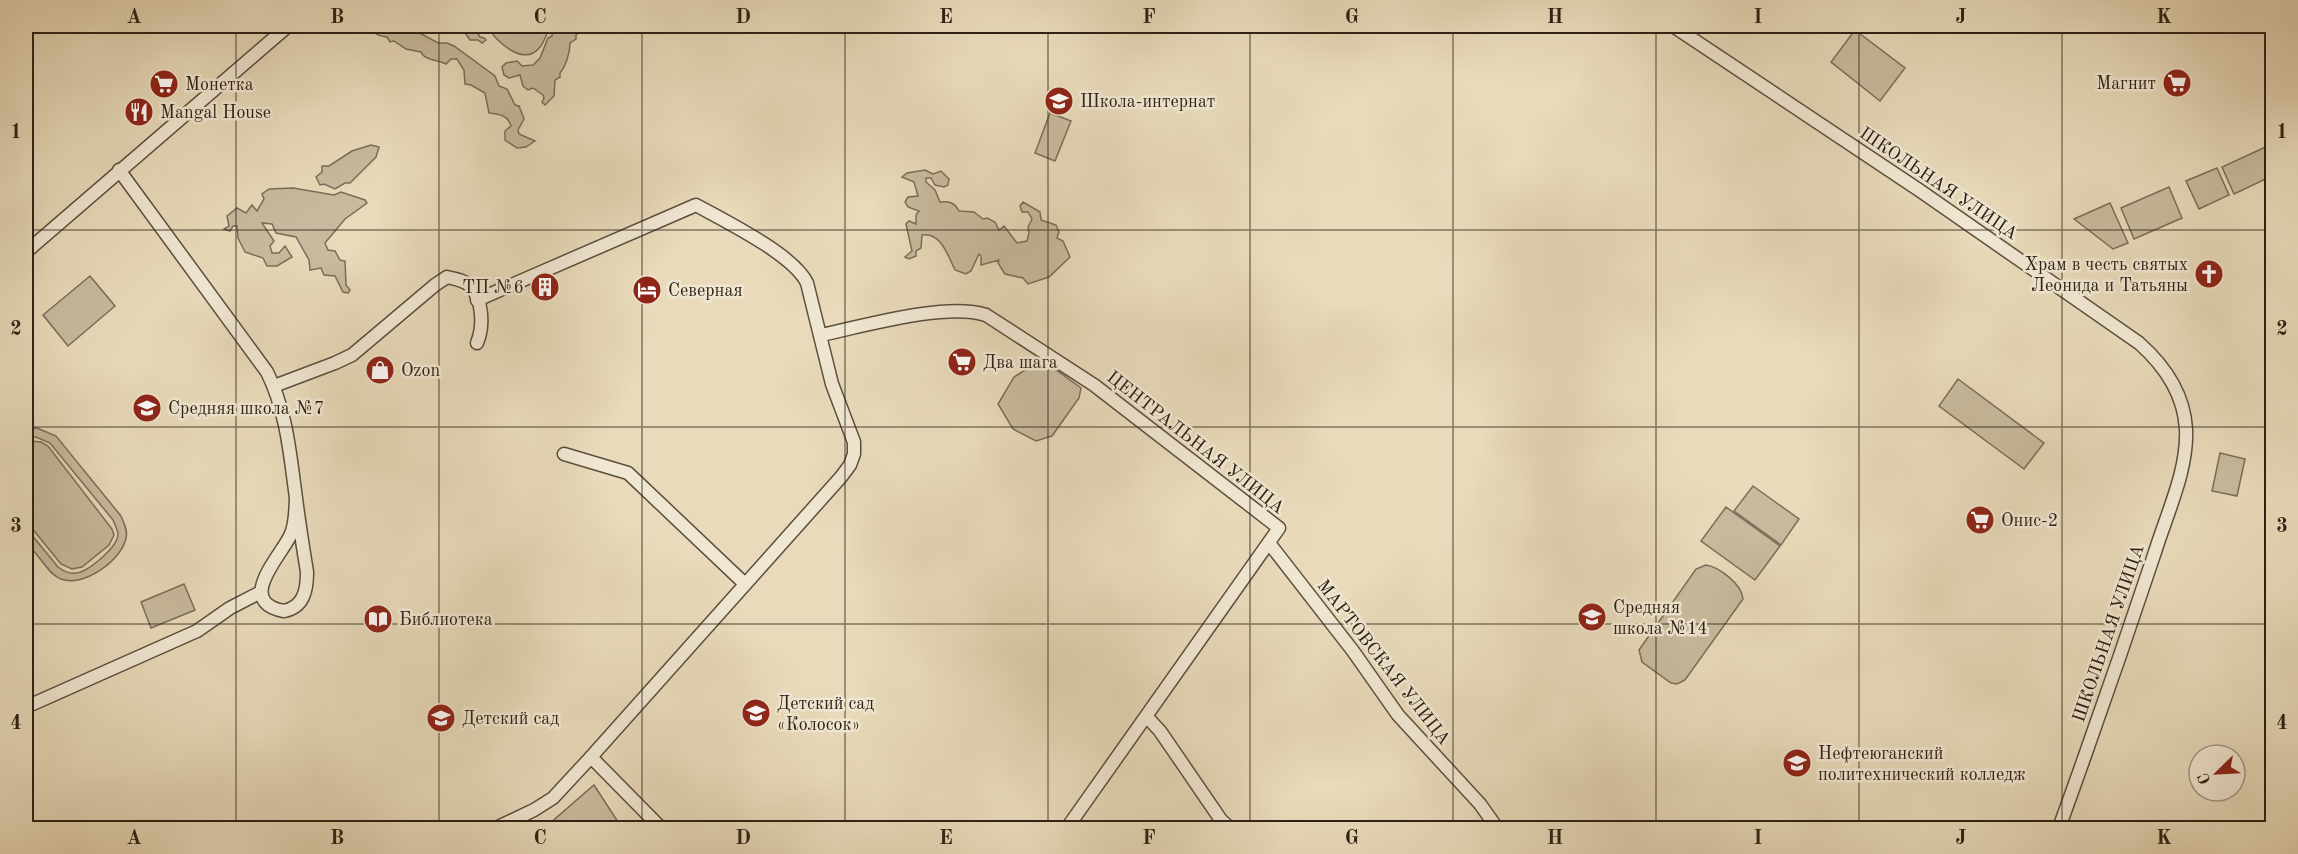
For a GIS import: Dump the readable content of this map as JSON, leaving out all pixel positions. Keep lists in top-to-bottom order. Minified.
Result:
{"streets":{"street":["ШКОЛЬНАЯ УЛИЦА","ЦЕНТРАЛЬНАЯ УЛИЦА","МАРТОВСКАЯ УЛИЦА"]},"crossings":[["ЦЕНТРАЛЬНАЯ УЛИЦА","МАРТОВСКАЯ УЛИЦА"]],"places":{"supermarket":["Магнит","Монетка","Два шага","Онис-2"],"school or university":["Школа-интернат","Средняя школа №7","Средняя школа №14","Детский сад «Колосок»","Детский сад","Нефтеюганский политехнический колледж"],"restaurant":["Mangal House"],"church":["Храм в честь святых Леонида и Татьяны"],"building":["ТП №6"],"hotel":["Северная"],"shop":["Ozon"],"library":["Библиотека"]},"north":"bottom left","grid":{"columns":["A","B","C","D","E","F","G","H","I","J","K"],"rows":["1","2","3","4"]}}
